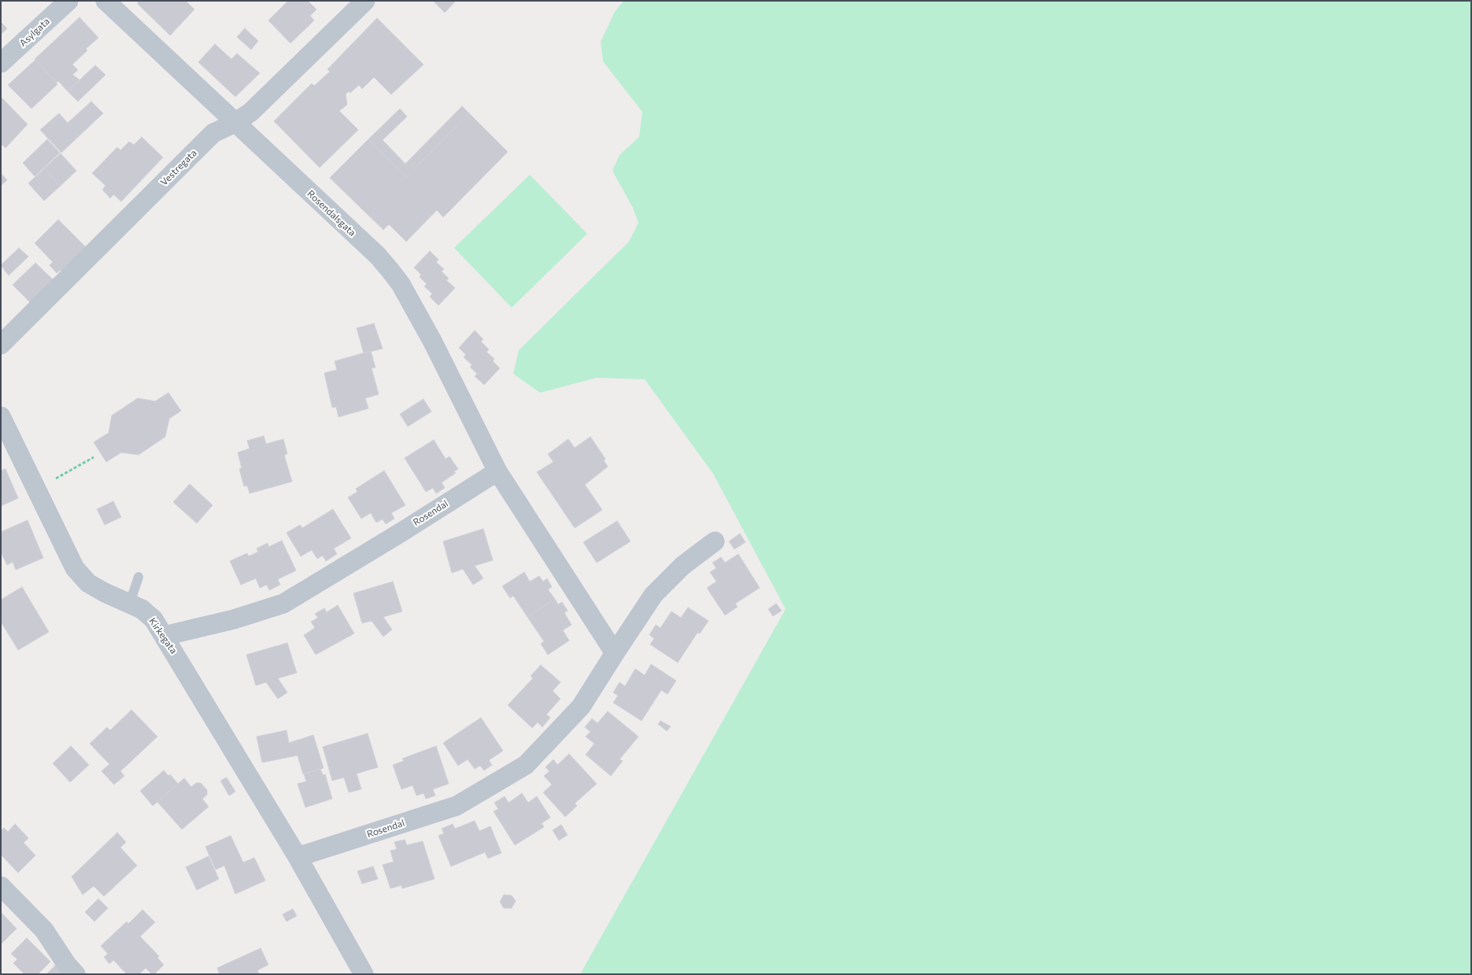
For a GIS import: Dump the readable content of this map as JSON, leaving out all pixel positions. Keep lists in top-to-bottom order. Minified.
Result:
{"streets":{"street":["Asylgata","Vestregata","Rosendalsgata","Rosendal","Kirkegata"]},"crossings":[["Vestregata","Rosendalsgata"],["Rosendalsgata","Rosendal"],["Rosendal","Kirkegata"]]}
